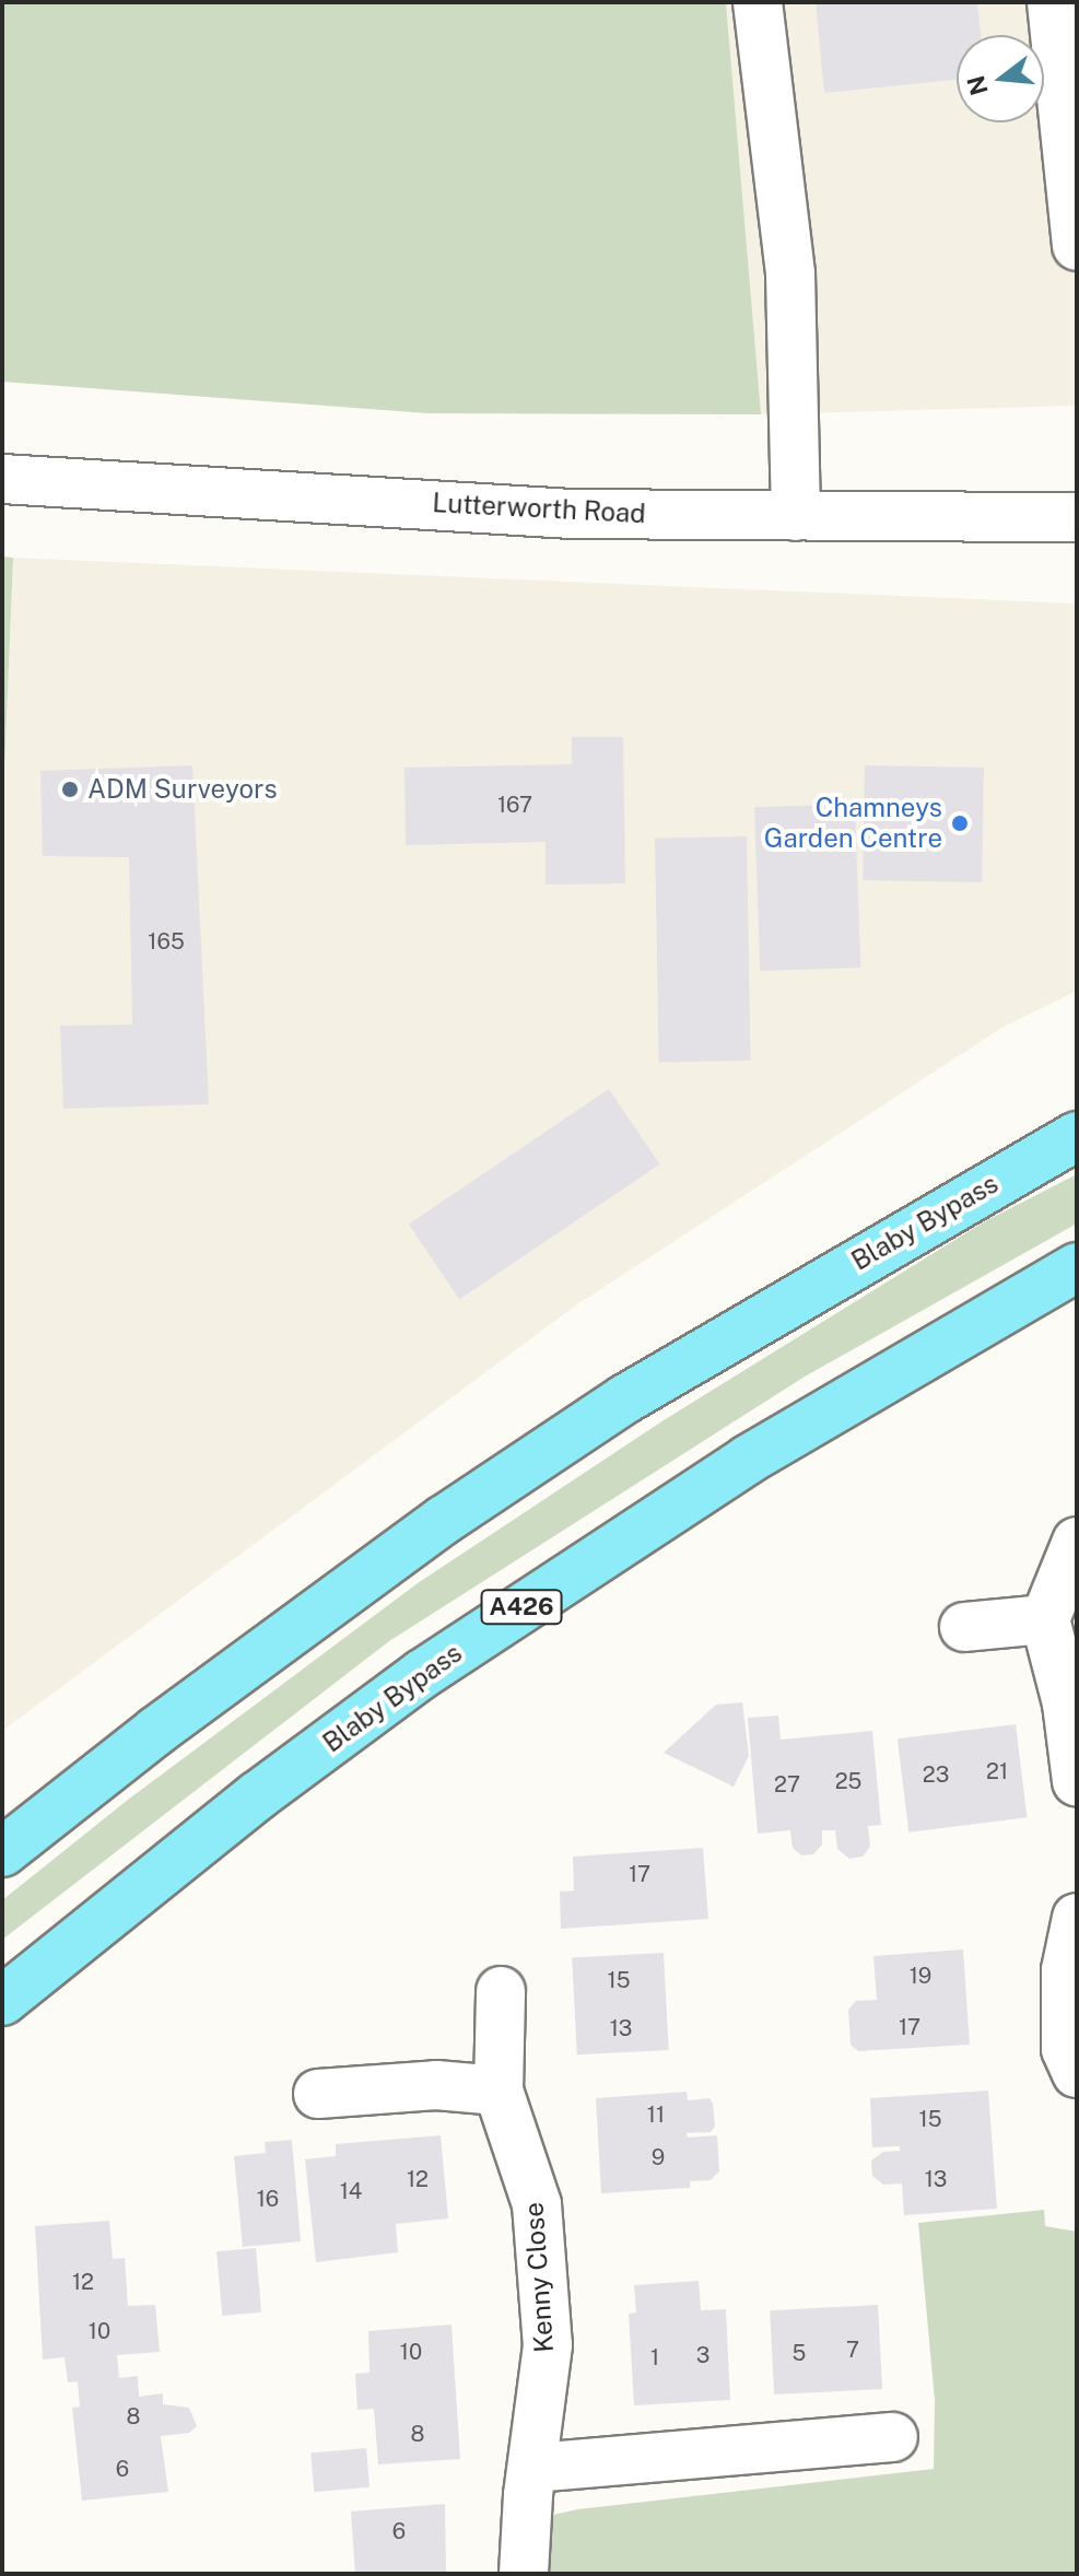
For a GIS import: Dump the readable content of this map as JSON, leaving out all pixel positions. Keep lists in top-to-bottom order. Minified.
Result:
{"streets":{"main road":["Blaby Bypass","A426"],"street":["Lutterworth Road","Kenny Close"]},"places":["ADM Surveyors","Chamneys Garden Centre"],"house_numbers":["167","165","21","23","25","27","17","19","15","17","13","11","15","9","12","13","14","16","12","10","7","10","5","3","1","8","8","6","6"],"north":"left"}
